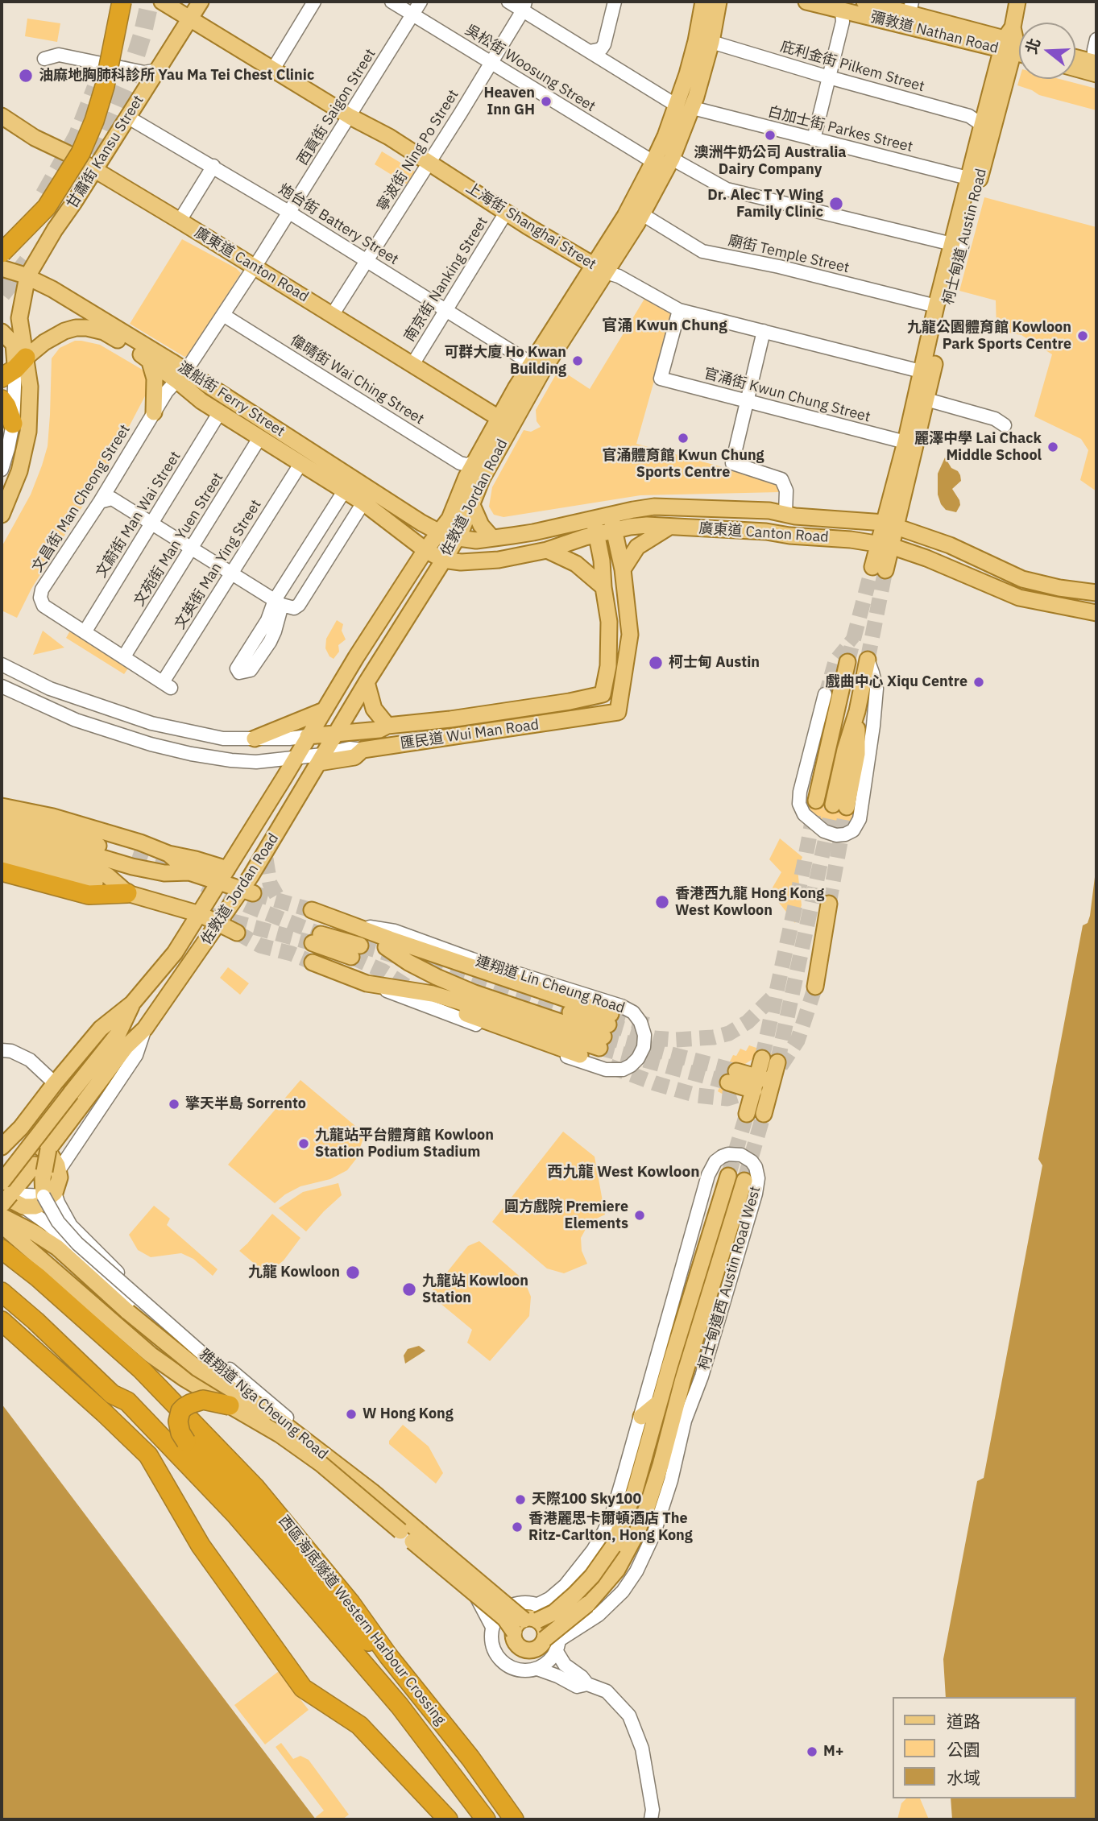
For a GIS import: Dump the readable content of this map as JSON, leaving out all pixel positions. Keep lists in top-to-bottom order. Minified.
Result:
{"streets":{"highway":["西區海底隧道 Western Harbour Crossing"],"main road":["彌敦道 Nathan Road","甘肅街 Kansu Street","上海街 Shanghai Street","柯士甸道 Austin Road","廣東道 Canton Road","渡船街 Ferry Street","佐敦道 Jordan Road","匯民道 Wui Man Road","連翔道 Lin Cheung Road","柯士甸道西 Austin Road West","雅翔道 Nga Cheung Road"],"street":["庇利金街 Pilkem Street","吳松街 Woosung Street","西貢街 Saigon Street","白加士街 Parkes Street","寧波街 Ning Po Street","炮台街 Battery Street","廟街 Temple Street","南京街 Nanking Street","偉晴街 Wai Ching Street","官涌街 Kwun Chung Street","文昌街 Man Cheong Street","文蔚街 Man Wai Street","文苑街 Man Yuen Street","文英街 Man Ying Street"]},"crossings":[["彌敦道 Nathan Road","柯士甸道 Austin Road"],["庇利金街 Pilkem Street","柯士甸道 Austin Road"],["庇利金街 Pilkem Street","佐敦道 Jordan Road"],["吳松街 Woosung Street","西貢街 Saigon Street"],["吳松街 Woosung Street","寧波街 Ning Po Street"],["吳松街 Woosung Street","佐敦道 Jordan Road"],["西貢街 Saigon Street","炮台街 Battery Street"],["西貢街 Saigon Street","上海街 Shanghai Street"],["西貢街 Saigon Street","廣東道 Canton Road"],["西貢街 Saigon Street","偉晴街 Wai Ching Street"],["西貢街 Saigon Street","渡船街 Ferry Street"],["西貢街 Saigon Street","文昌街 Man Cheong Street"],["白加士街 Parkes Street","寧波街 Ning Po Street"],["白加士街 Parkes Street","柯士甸道 Austin Road"],["白加士街 Parkes Street","佐敦道 Jordan Road"],["寧波街 Ning Po Street","炮台街 Battery Street"],["寧波街 Ning Po Street","上海街 Shanghai Street"],["寧波街 Ning Po Street","廣東道 Canton Road"],["甘肅街 Kansu Street","炮台街 Battery Street"],["甘肅街 Kansu Street","上海街 Shanghai Street"],["甘肅街 Kansu Street","廣東道 Canton Road"],["甘肅街 Kansu Street","渡船街 Ferry Street"],["炮台街 Battery Street","南京街 Nanking Street"],["炮台街 Battery Street","佐敦道 Jordan Road"],["上海街 Shanghai Street","柯士甸道 Austin Road"],["上海街 Shanghai Street","南京街 Nanking Street"],["上海街 Shanghai Street","官涌街 Kwun Chung Street"],["上海街 Shanghai Street","佐敦道 Jordan Road"],["柯士甸道 Austin Road","廟街 Temple Street"],["柯士甸道 Austin Road","廣東道 Canton Road"],["柯士甸道 Austin Road","官涌街 Kwun Chung Street"],["廟街 Temple Street","佐敦道 Jordan Road"],["廣東道 Canton Road","南京街 Nanking Street"],["廣東道 Canton Road","官涌街 Kwun Chung Street"],["廣東道 Canton Road","渡船街 Ferry Street"],["廣東道 Canton Road","佐敦道 Jordan Road"],["偉晴街 Wai Ching Street","佐敦道 Jordan Road"],["渡船街 Ferry Street","佐敦道 Jordan Road"],["渡船街 Ferry Street","文昌街 Man Cheong Street"],["渡船街 Ferry Street","文蔚街 Man Wai Street"],["渡船街 Ferry Street","文苑街 Man Yuen Street"],["渡船街 Ferry Street","文英街 Man Ying Street"],["佐敦道 Jordan Road","匯民道 Wui Man Road"],["佐敦道 Jordan Road","雅翔道 Nga Cheung Road"],["文昌街 Man Cheong Street","文蔚街 Man Wai Street"],["文昌街 Man Cheong Street","文苑街 Man Yuen Street"],["文昌街 Man Cheong Street","文英街 Man Ying Street"],["柯士甸道西 Austin Road West","雅翔道 Nga Cheung Road"]],"districts":["官涌 Kwun Chung","西九龍 West Kowloon"],"places":["油麻地胸肺科診所 Yau Ma Tei Chest Clinic","Heaven Inn GH","澳洲牛奶公司 Australia Dairy Company","Dr. Alec T Y Wing Family Clinic","九龍公園體育館 Kowloon Park Sports Centre","可群大廈 Ho Kwan Building","官涌體育館 Kwun Chung Sports Centre","麗澤中學 Lai Chack Middle School","柯士甸 Austin","戲曲中心 Xiqu Centre","香港西九龍 Hong Kong West Kowloon","擎天半島 Sorrento","九龍站平台體育館 Kowloon Station Podium Stadium","圓方戲院 Premiere Elements","九龍 Kowloon","九龍站 Kowloon Station","W Hong Kong","天際100 Sky100","香港麗思卡爾頓酒店 The Ritz-Carlton, Hong Kong","M+"],"legend":["道路","公園","水域"],"north":"left"}
